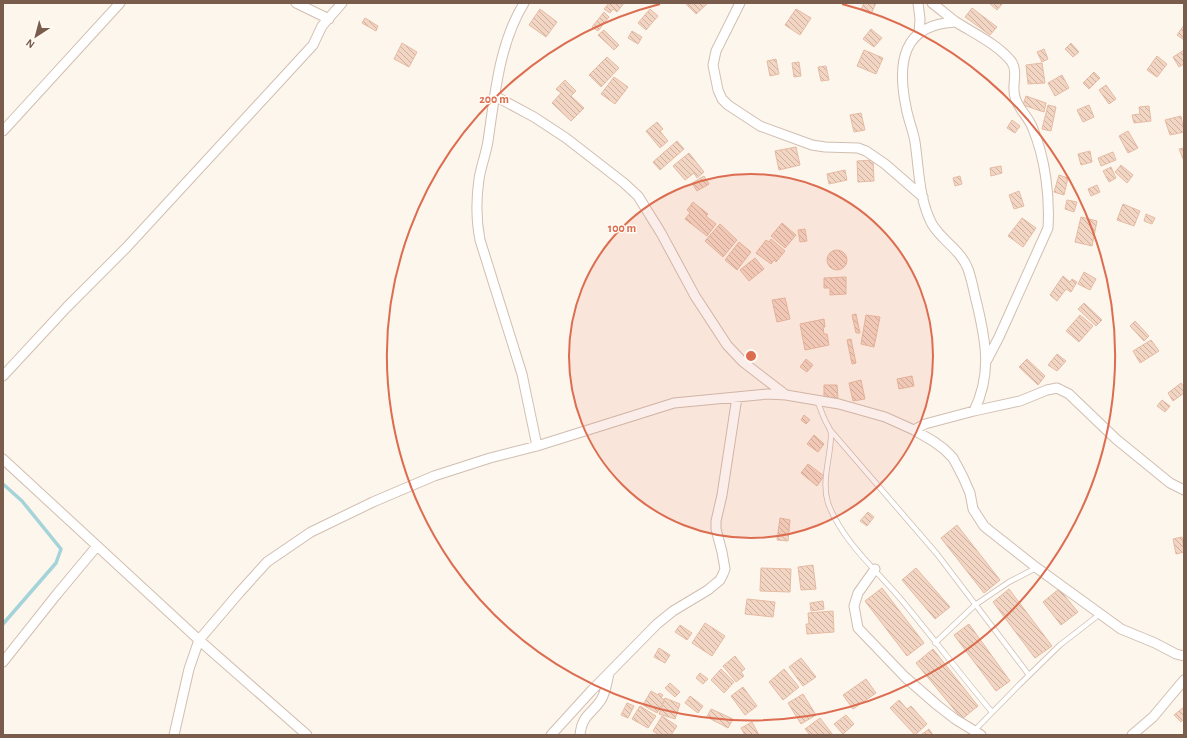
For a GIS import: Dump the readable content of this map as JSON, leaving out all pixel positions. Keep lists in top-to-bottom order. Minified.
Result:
{"north":"bottom left","rings":["200 m","100 m"]}
